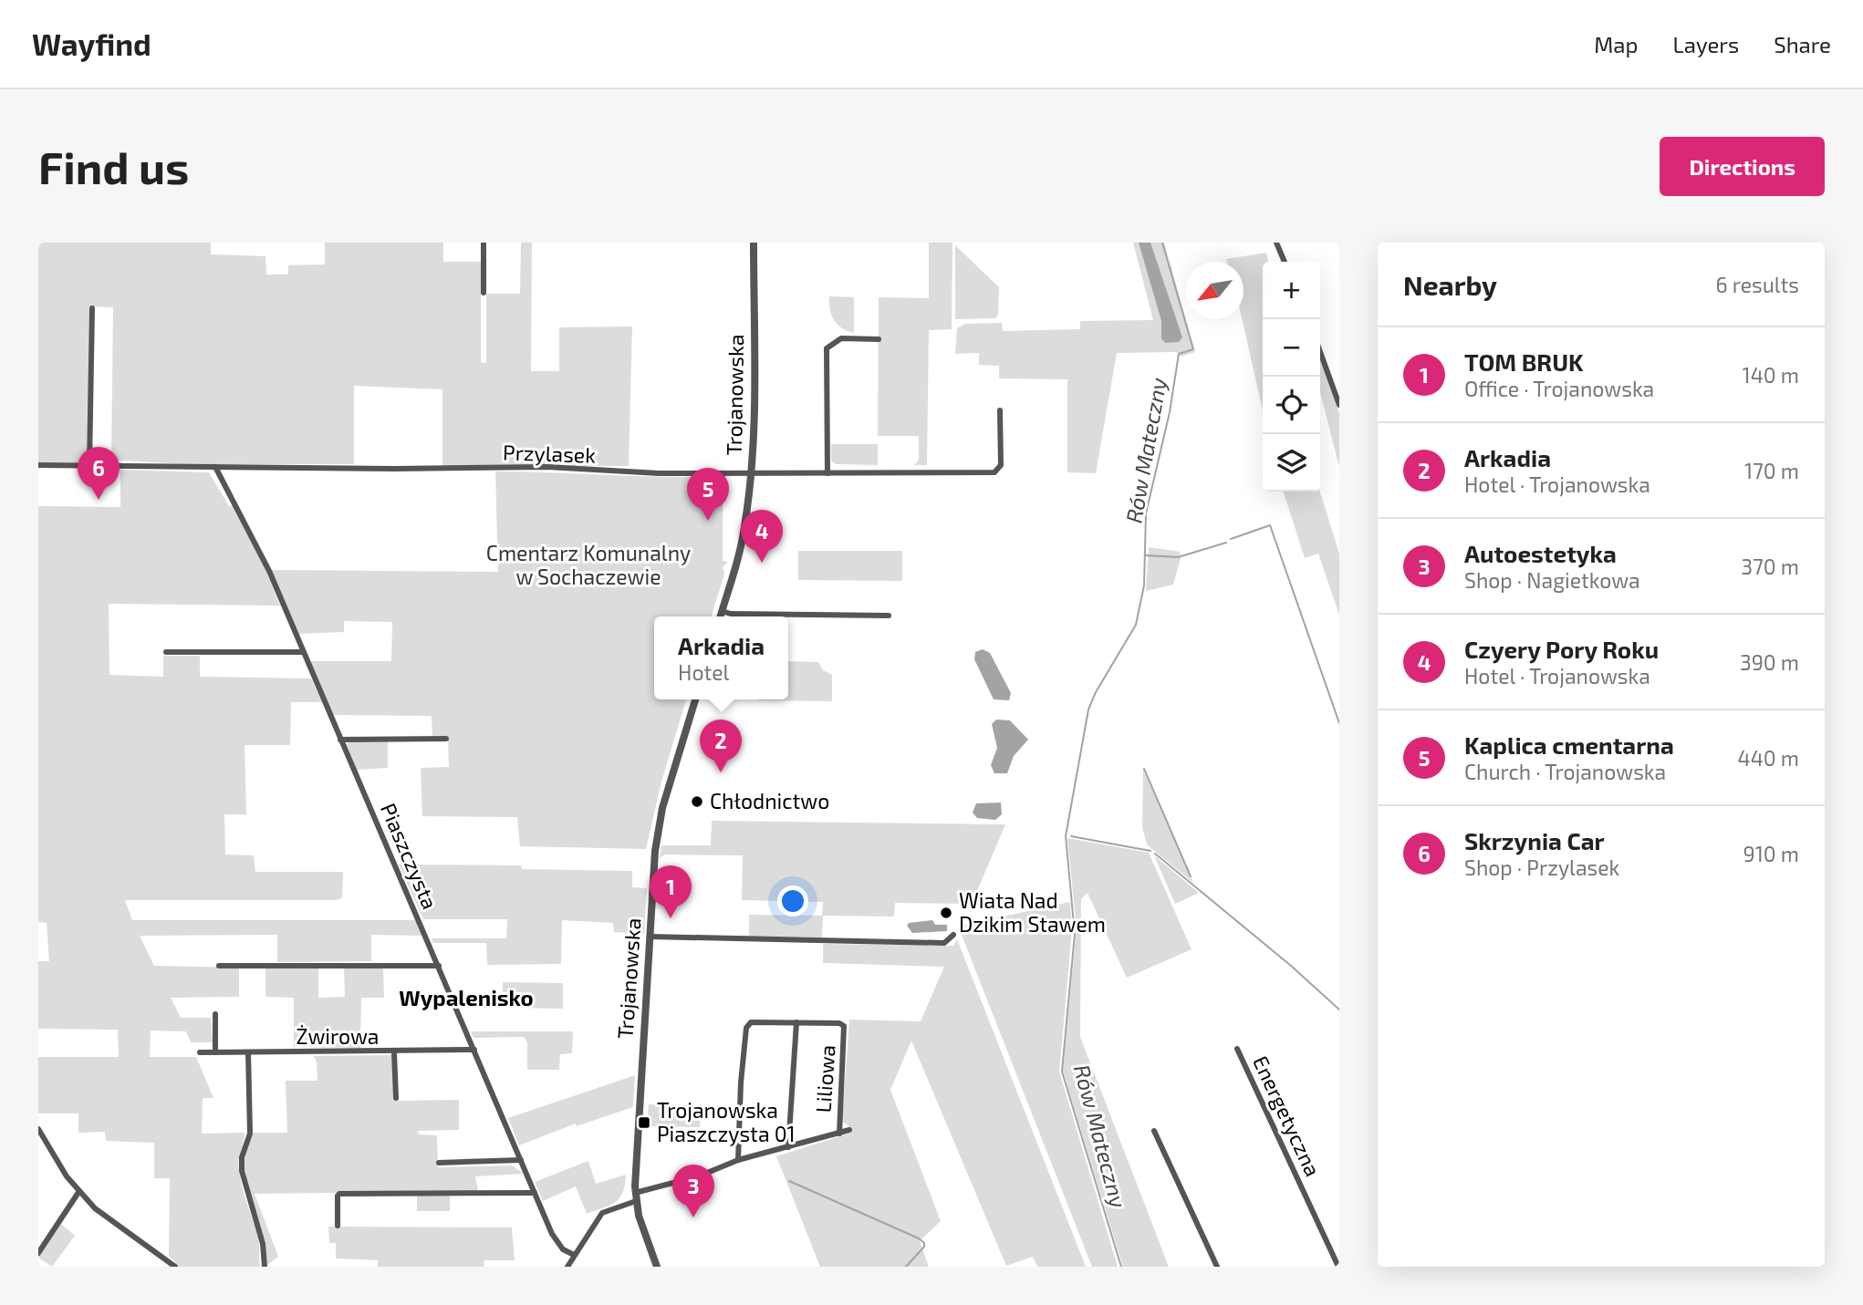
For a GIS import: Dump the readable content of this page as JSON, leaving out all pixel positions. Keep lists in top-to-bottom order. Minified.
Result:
{"streets":{"street":["Trojanowska","Przylasek","Piaszczysta","Żwirowa","Liliowa","Energetyczna"]},"crossings":[["Trojanowska","Przylasek"],["Przylasek","Piaszczysta"],["Piaszczysta","Żwirowa"]],"districts":["Wypalenisko"],"water":["Rów Mateczny"],"parks":["Cmentarz Komunalny w Sochaczewie"],"places":{"other":["Chłodnictwo","Wiata Nad Dzikim Stawem"],"transit":["Trojanowska Piaszczysta 01"]},"north":"bottom left","page":{"header":"Wayfind","nav":["Map","Layers","Share"],"buttons":"Directions","title":"Find us","heading":["Nearby","6 results"],"map_buttons":["+","−"],"list":[{"mark":"1","name":"TOM BRUK","note":"Office · Trojanowska","value":"140 m"},{"mark":"2","name":"Arkadia","note":"Hotel · Trojanowska","value":"170 m"},{"mark":"3","name":"Autoestetyka","note":"Shop · Nagietkowa","value":"370 m"},{"mark":"4","name":"Czyery Pory Roku","note":"Hotel · Trojanowska","value":"390 m"},{"mark":"5","name":"Kaplica cmentarna","note":"Church · Trojanowska","value":"440 m"},{"mark":"6","name":"Skrzynia Car","note":"Shop · Przylasek","value":"910 m"}],"pins":["6","5","4","2","1","3"],"popup":["Arkadia","Hotel"]}}
